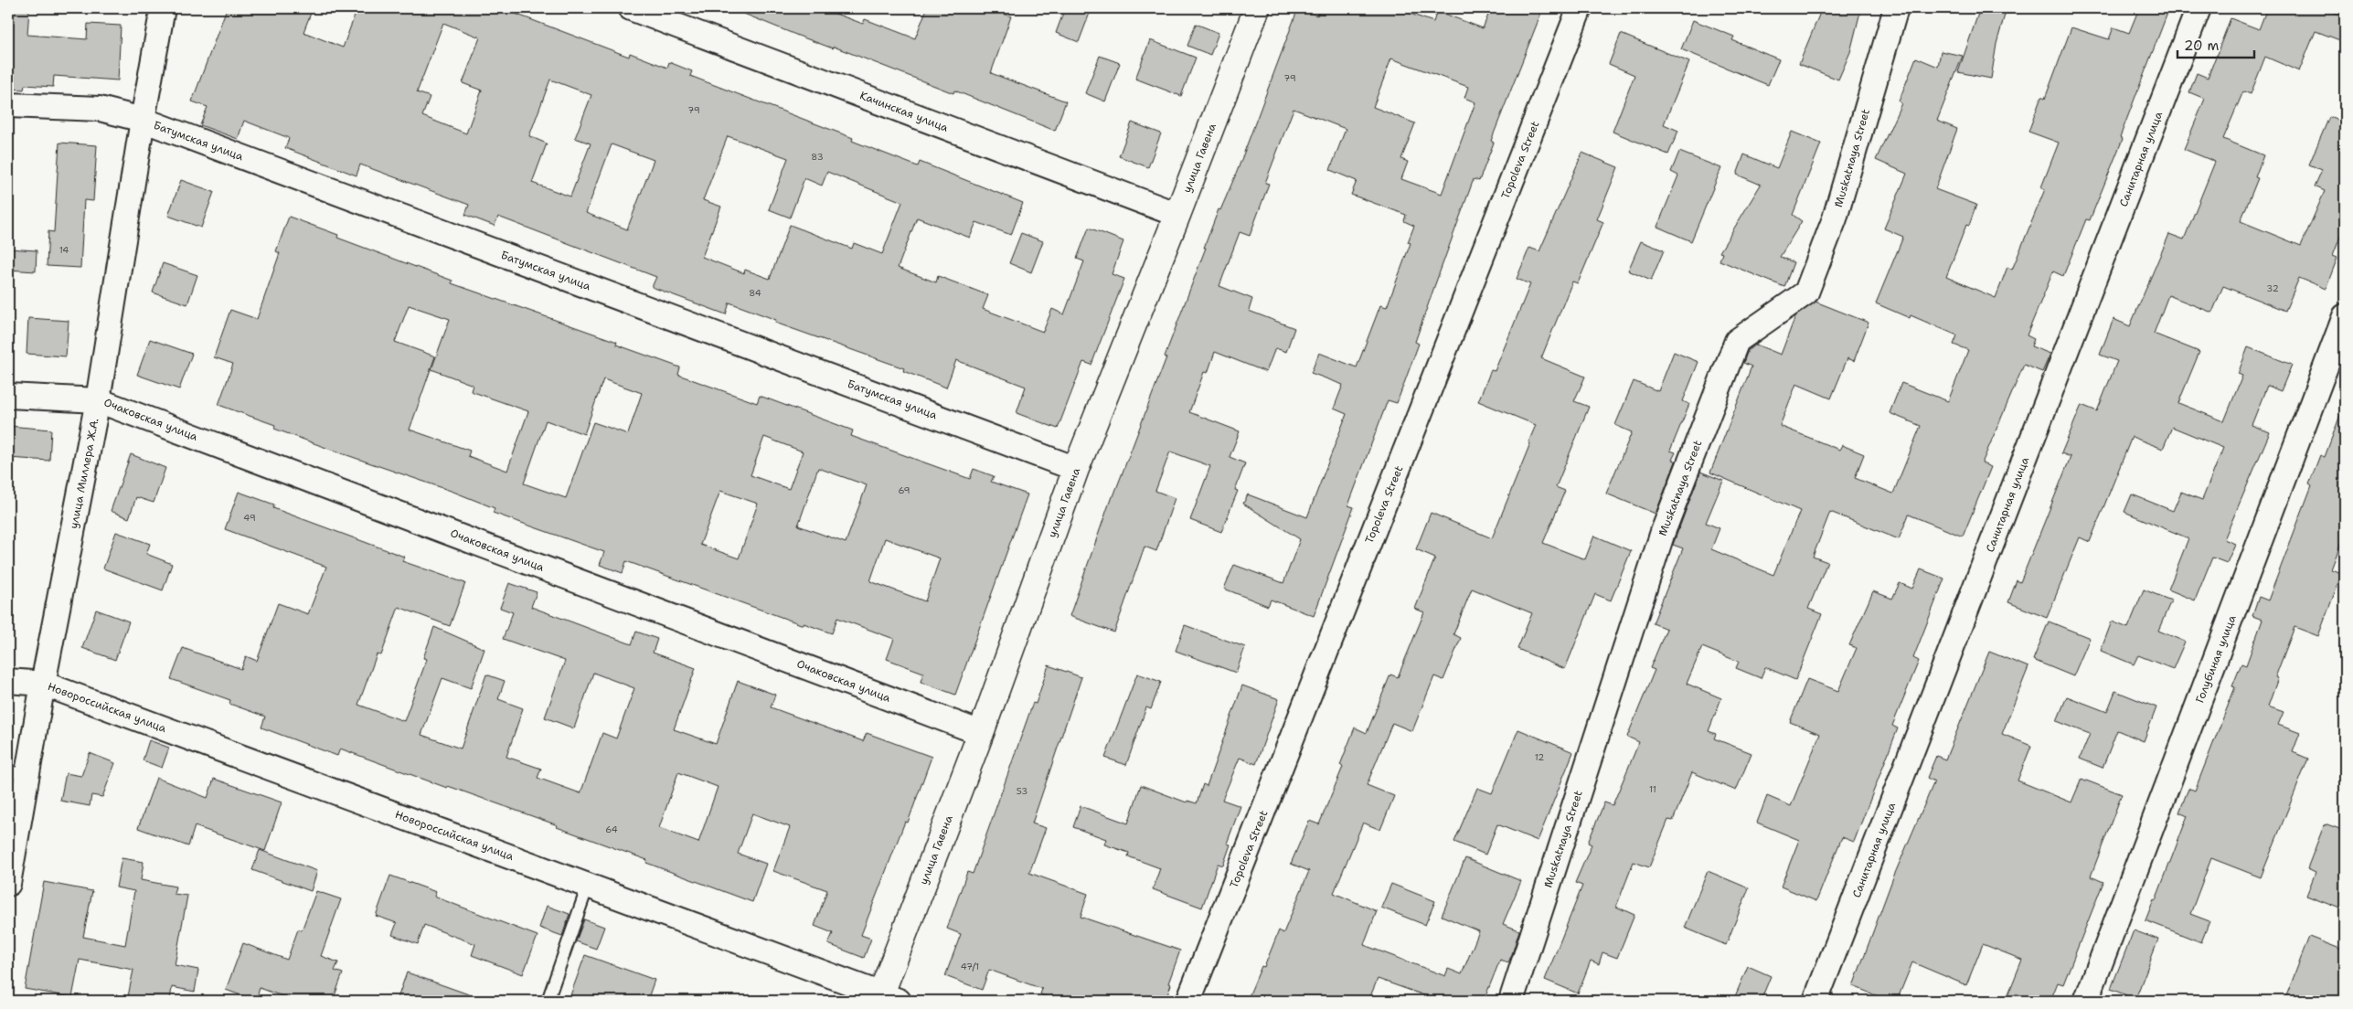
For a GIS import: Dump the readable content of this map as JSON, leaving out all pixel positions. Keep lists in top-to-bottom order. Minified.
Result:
{"streets":{"street":["Качинская улица","Батумская улица","улица Гавена","Muskatnaya Street","Санитарная улица","Topoleva Street","Очаковская улица","улица Миллера Ж.А.","Голубиная улица","Новороссийская улица"]},"crossings":[["Качинская улица","улица Гавена"],["Батумская улица","улица Гавена"],["Батумская улица","улица Миллера Ж.А."],["улица Гавена","Очаковская улица"],["улица Гавена","Новороссийская улица"],["Очаковская улица","улица Миллера Ж.А."],["улица Миллера Ж.А.","Новороссийская улица"]],"house_numbers":["79","79","83","14","32","84","69","49","12","11","53","64","47/1"],"scale_bar":"20 m"}
